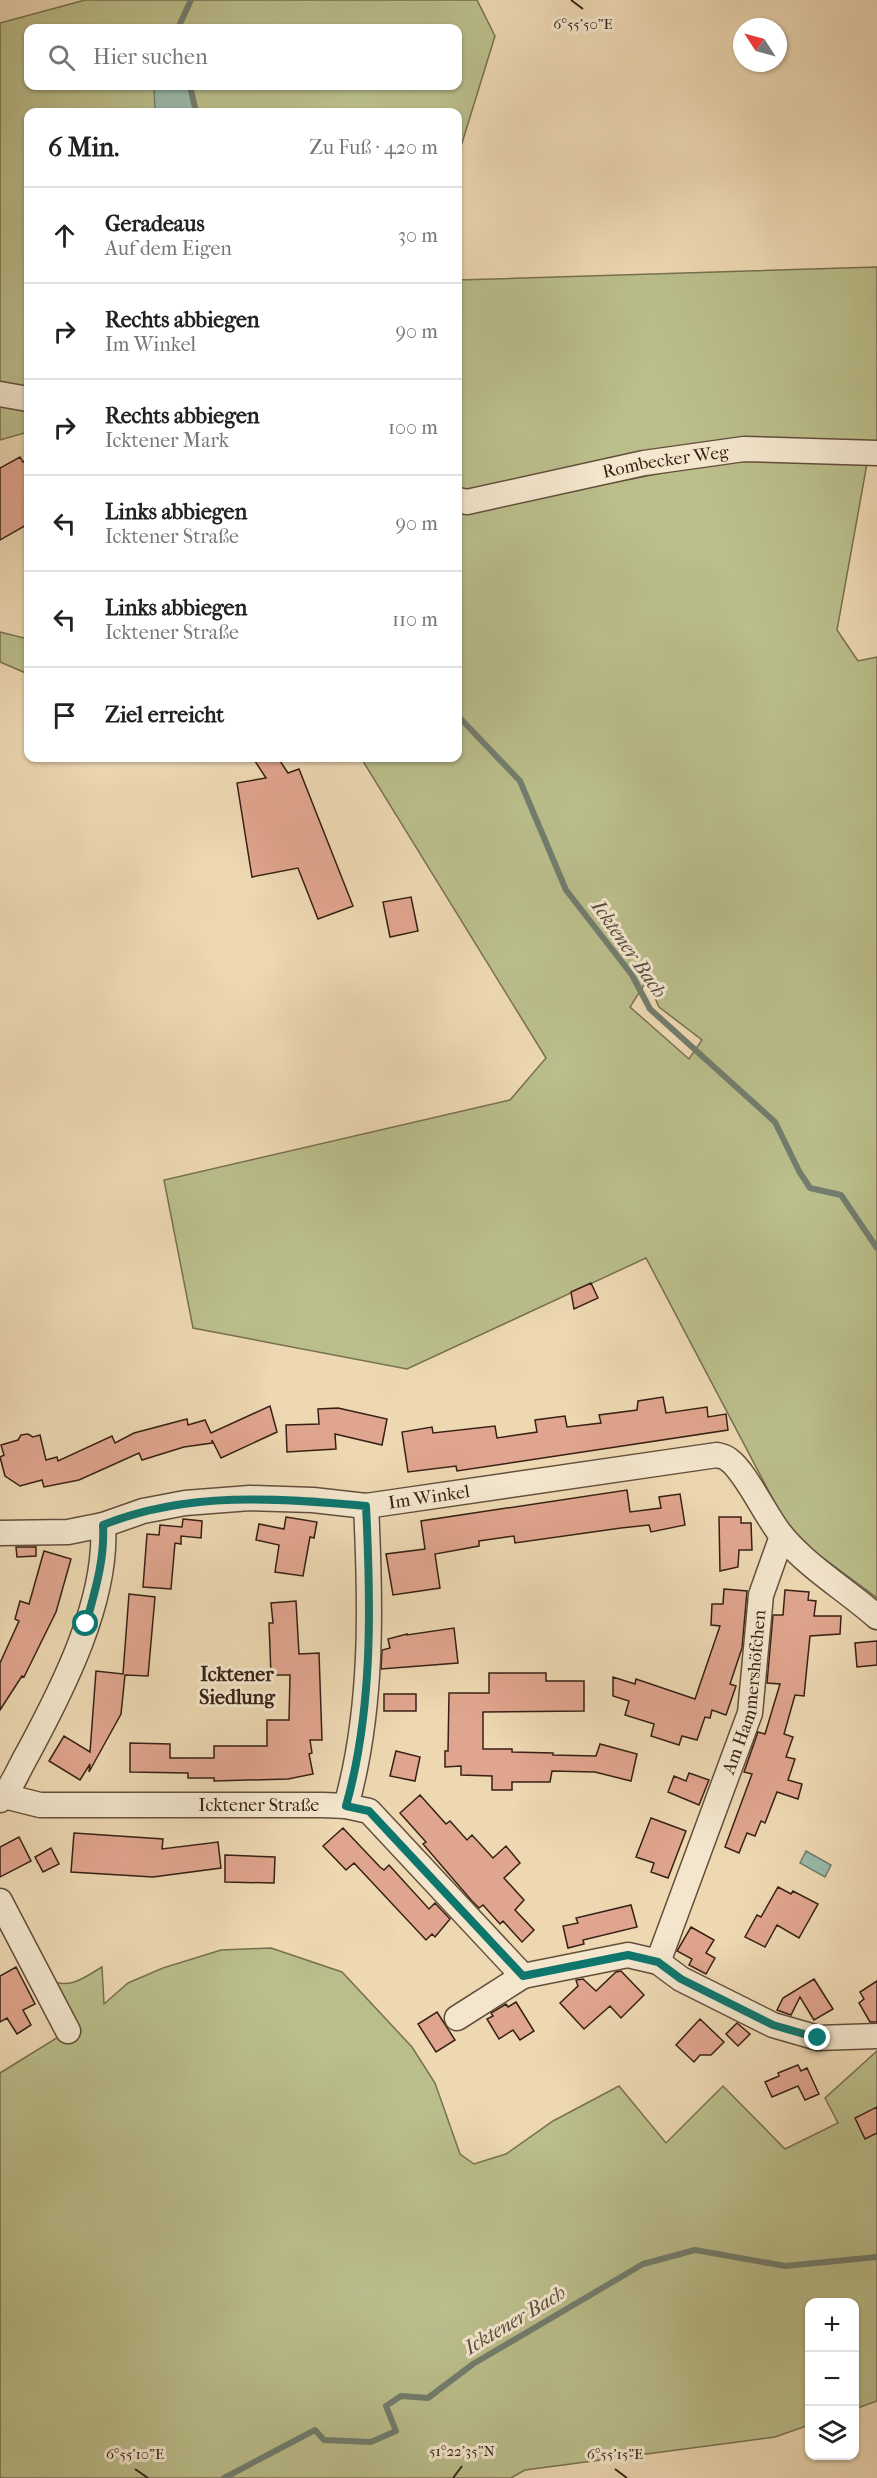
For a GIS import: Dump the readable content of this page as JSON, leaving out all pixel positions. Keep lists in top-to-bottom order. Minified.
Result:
{"streets":{"street":["Rombecker Weg","Im Winkel","Am Hammershöfchen","Icktener Straße"]},"crossings":[["Im Winkel","Am Hammershöfchen"]],"districts":["Icktener Siedlung"],"water":["Icktener Bach"],"north":"top left","page":{"search":"Hier suchen","heading":["6 Min.","Zu Fuß · 420 m"],"list":[["Geradeaus","Auf dem Eigen","30 m"],["Rechts abbiegen","Im Winkel","90 m"],["Rechts abbiegen","Icktener Mark","100 m"],["Links abbiegen","Icktener Straße","90 m"],["Links abbiegen","Icktener Straße","110 m"],"Ziel erreicht"],"map_buttons":["+","−"]},"coordinates":["6°55'50\"E","51°22'35\"N","6°55'10\"E","6°55'15\"E"]}
